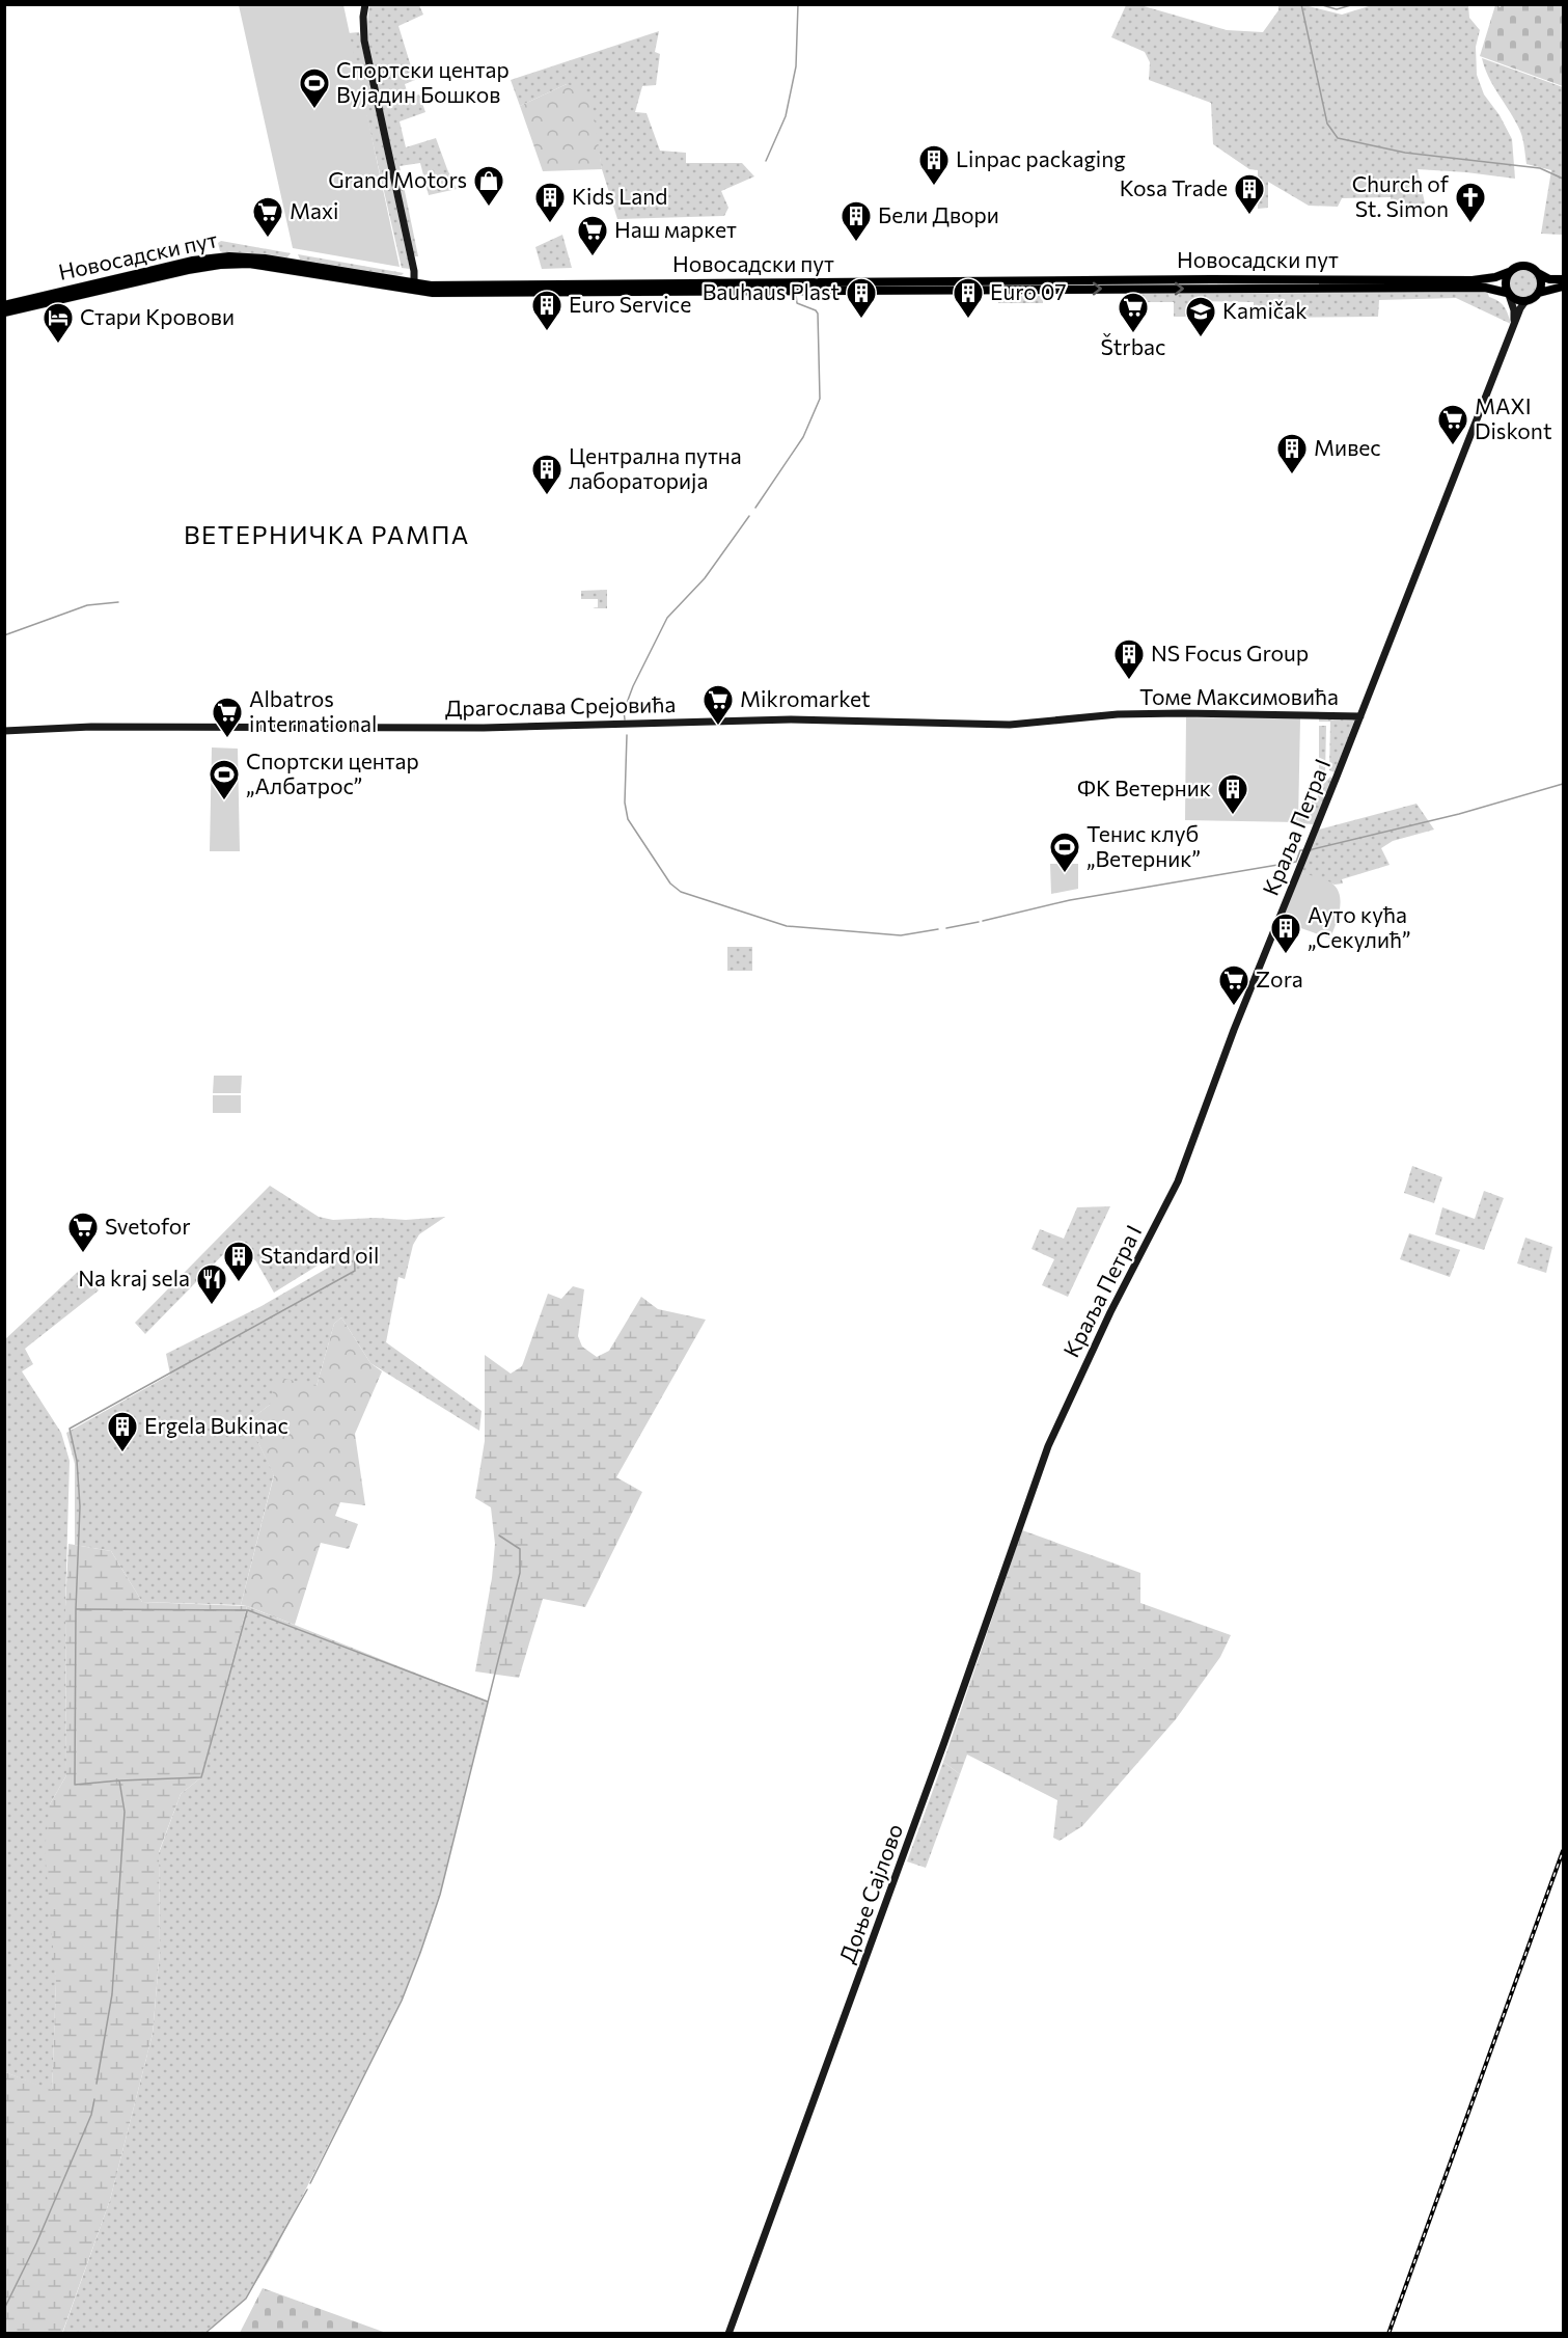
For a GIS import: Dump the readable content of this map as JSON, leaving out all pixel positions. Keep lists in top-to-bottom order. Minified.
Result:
{"streets":{"main road":["Новосадски пут"],"street":["Томе Максимовића","Драгослава Срејовића","Краља Петра I","Доње Сајлово"]},"crossings":[["Новосадски пут","Краља Петра I"],["Томе Максимовића","Драгослава Срејовића"],["Томе Максимовића","Краља Петра I"],["Краља Петра I","Доње Сајлово"]],"districts":["ВЕТЕРНИЧКА РАМПА"],"places":{"sports":["Спортски центар Вујадин Бошков","Спортски центар „Албатрос”","Тенис клуб „Ветерник”"],"building":["Linpac packaging","Kosa Trade","Kids Land","Бели Двори","Bauhaus Plast","Euro 07","Euro Service","Мивес","Централна путна лабораторија","NS Focus Group","ФК Ветерник","Ауто кућа „Секулић”","Standard oil","Ergela Bukinac"],"shop":["Grand Motors"],"church":["Church of St. Simon"],"supermarket":["Maxi","Наш маркет","Štrbac","MAXI Diskont","Mikromarket","Albatros international","Zora","Svetofor"],"school or university":["Kamičak"],"hotel":["Стари Кровови"],"restaurant":["Na kraj sela"]}}
